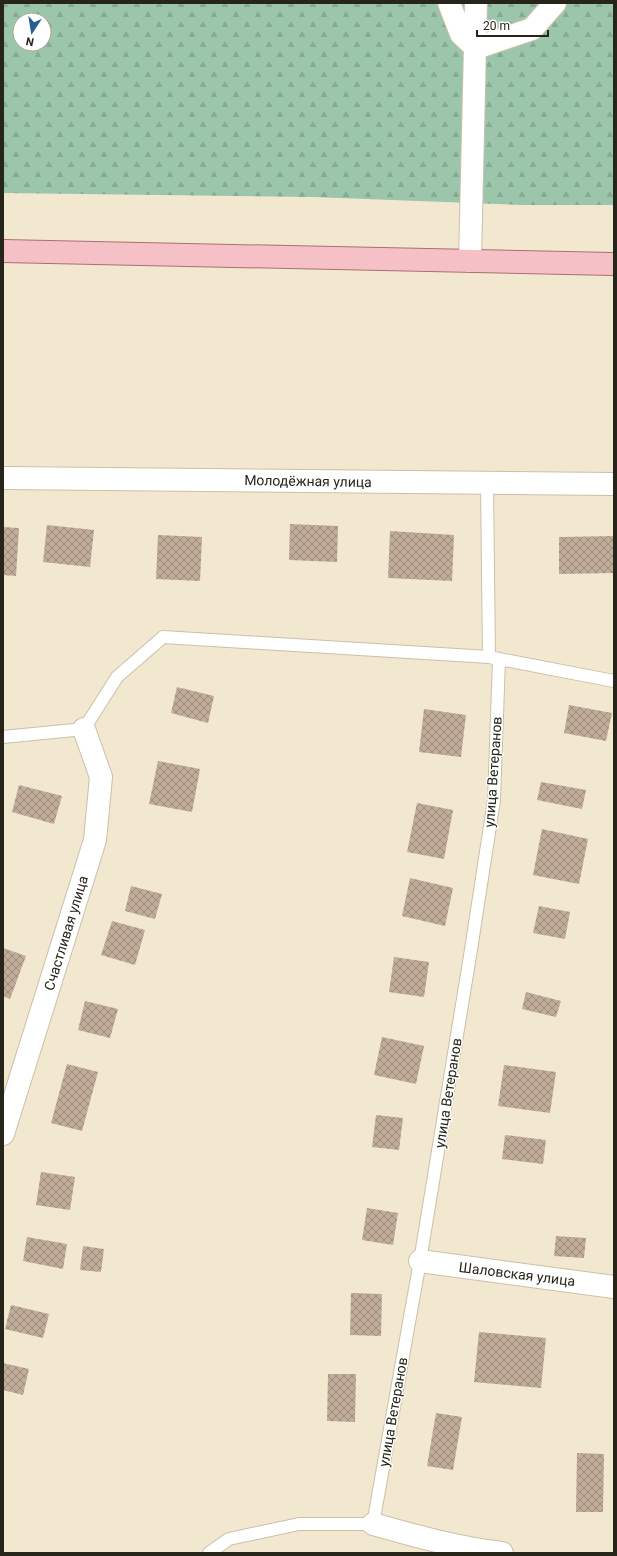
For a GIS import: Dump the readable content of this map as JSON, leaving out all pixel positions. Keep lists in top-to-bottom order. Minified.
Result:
{"streets":{"street":["Молодёжная улица","Счастливая улица","Шаловская улица"],"lane":["улица Ветеранов"]},"crossings":[["Молодёжная улица","улица Ветеранов"],["улица Ветеранов","Шаловская улица"]],"scale_bar":"20 m","north":"bottom"}
